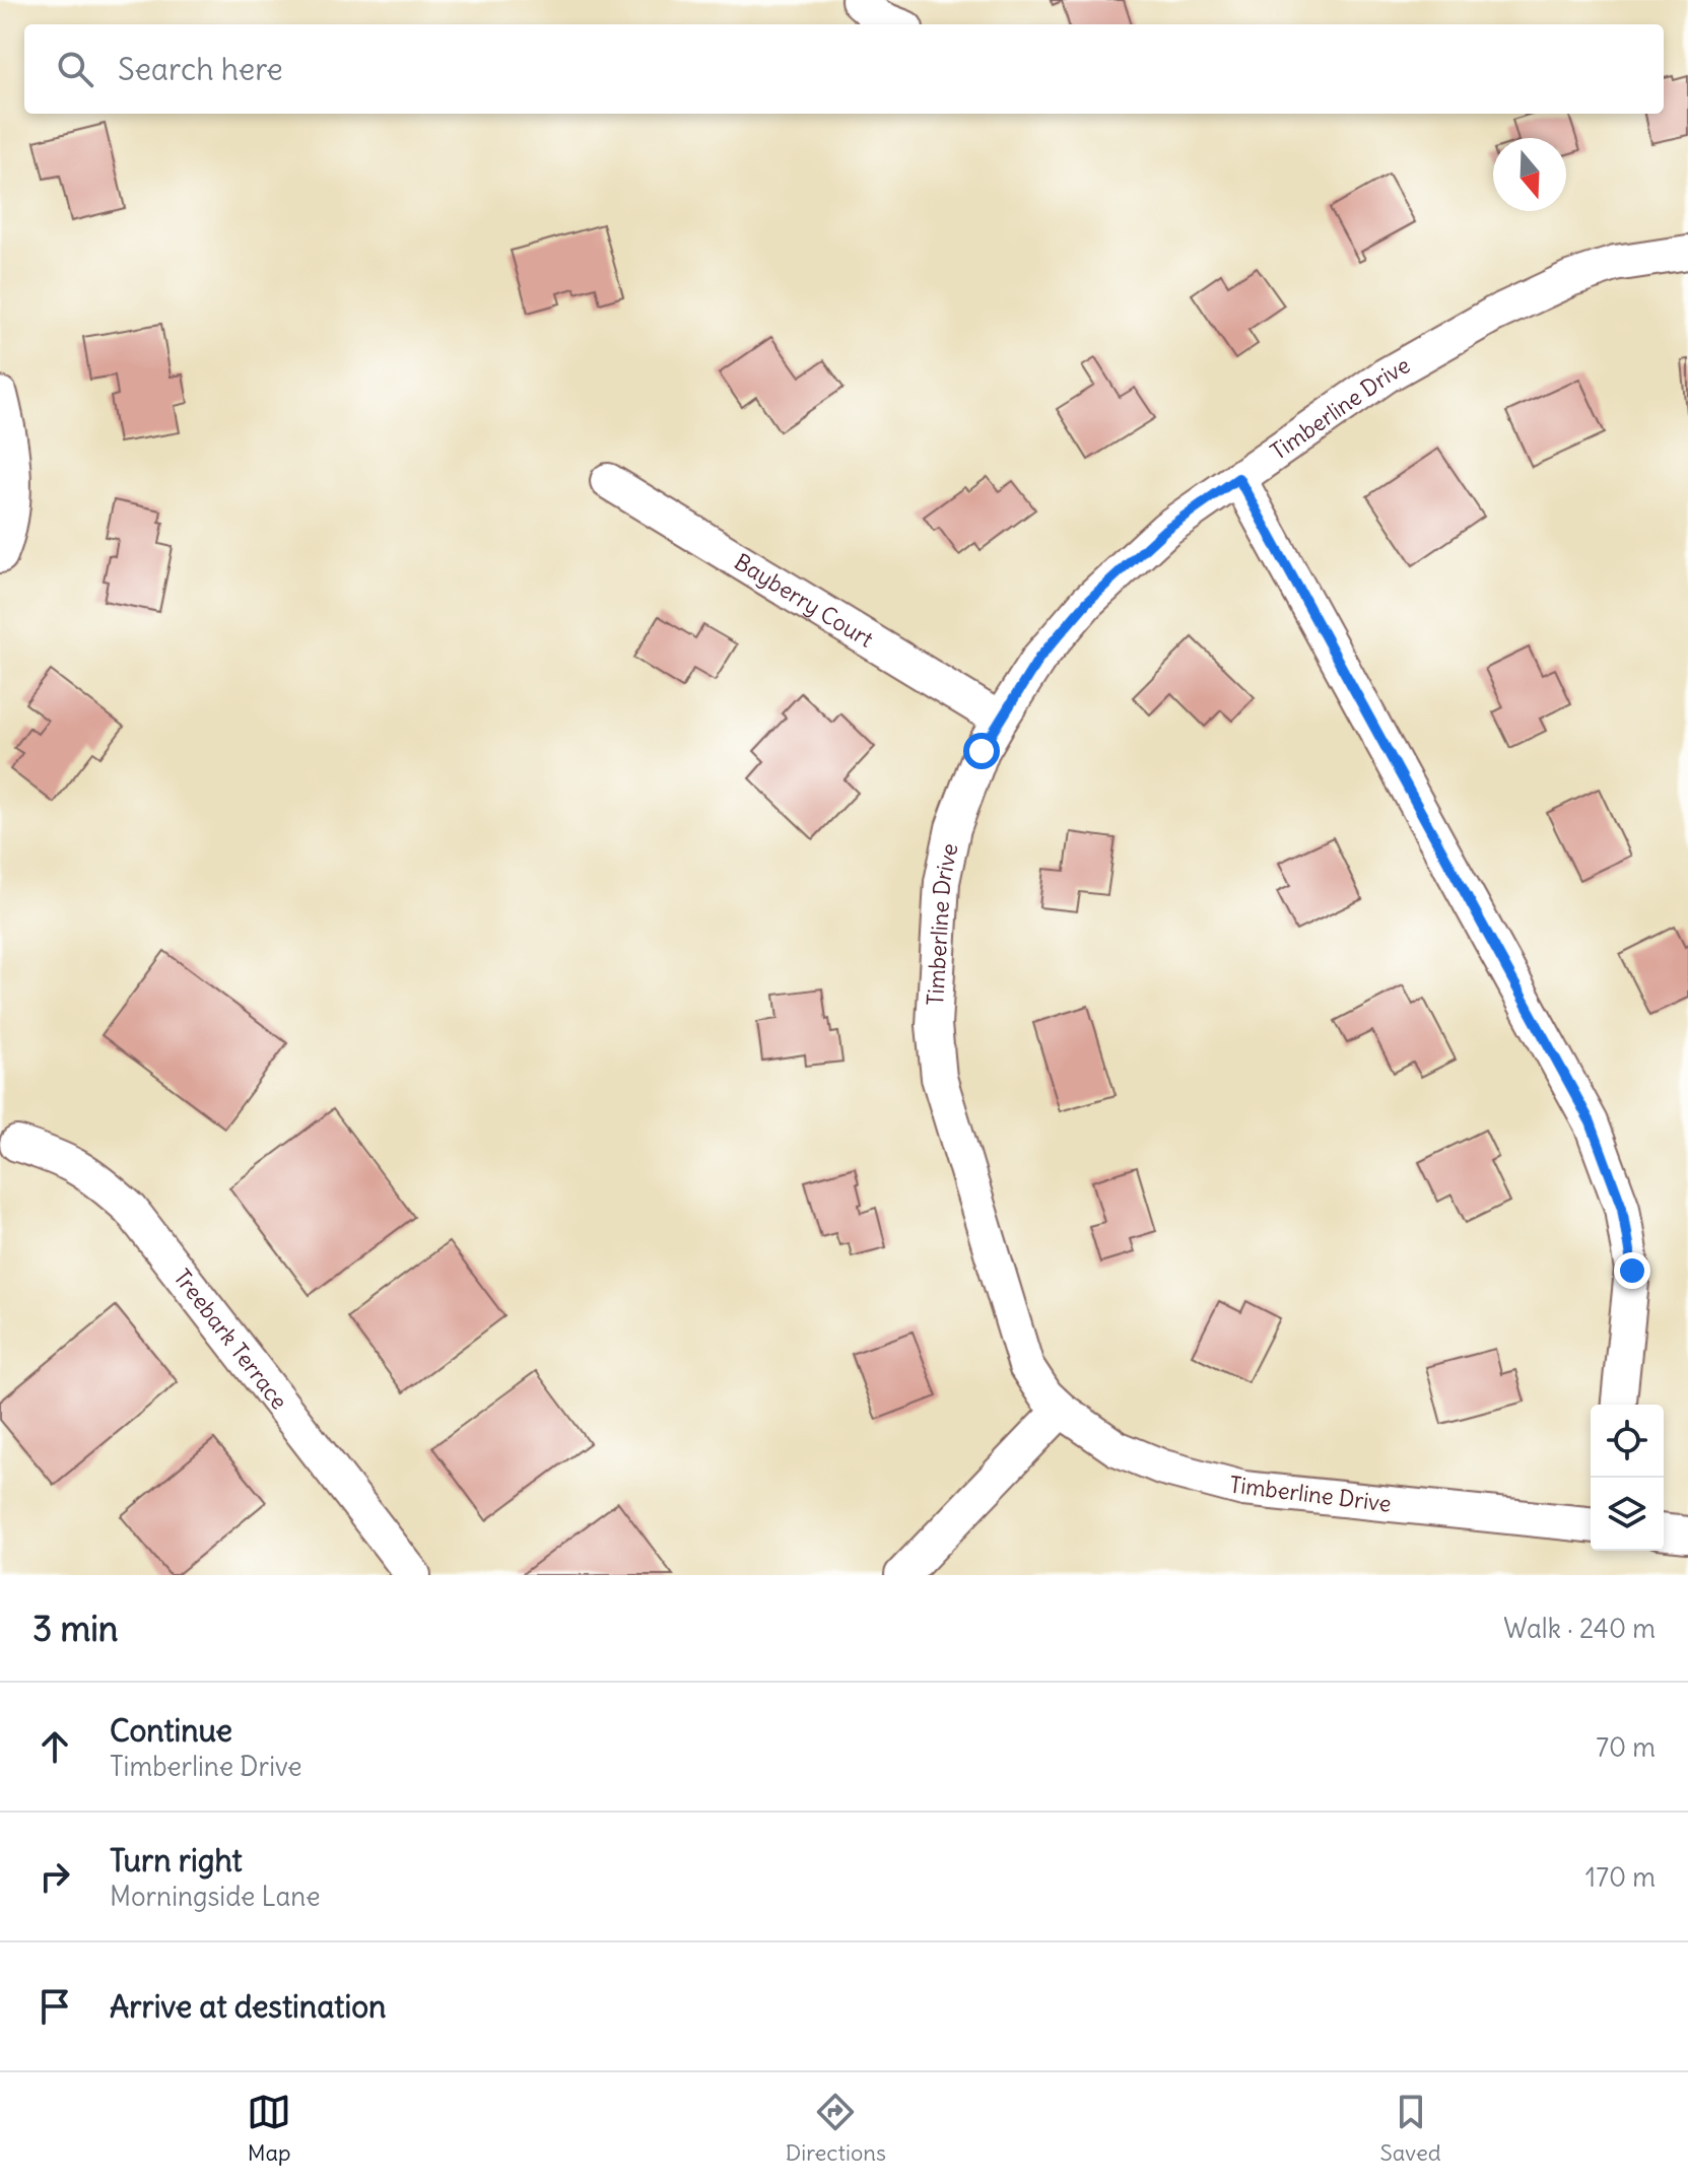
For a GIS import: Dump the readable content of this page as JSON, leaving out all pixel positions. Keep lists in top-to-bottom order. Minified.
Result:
{"streets":{"street":["Timberline Drive","Bayberry Court","Treebark Terrace"]},"crossings":[["Timberline Drive","Bayberry Court"]],"north":"bottom","page":{"search":"Search here","heading":["3 min","Walk · 240 m"],"list":[["Continue","Timberline Drive","70 m"],["Turn right","Morningside Lane","170 m"],"Arrive at destination"],"nav":["Map","Directions","Saved"]}}
